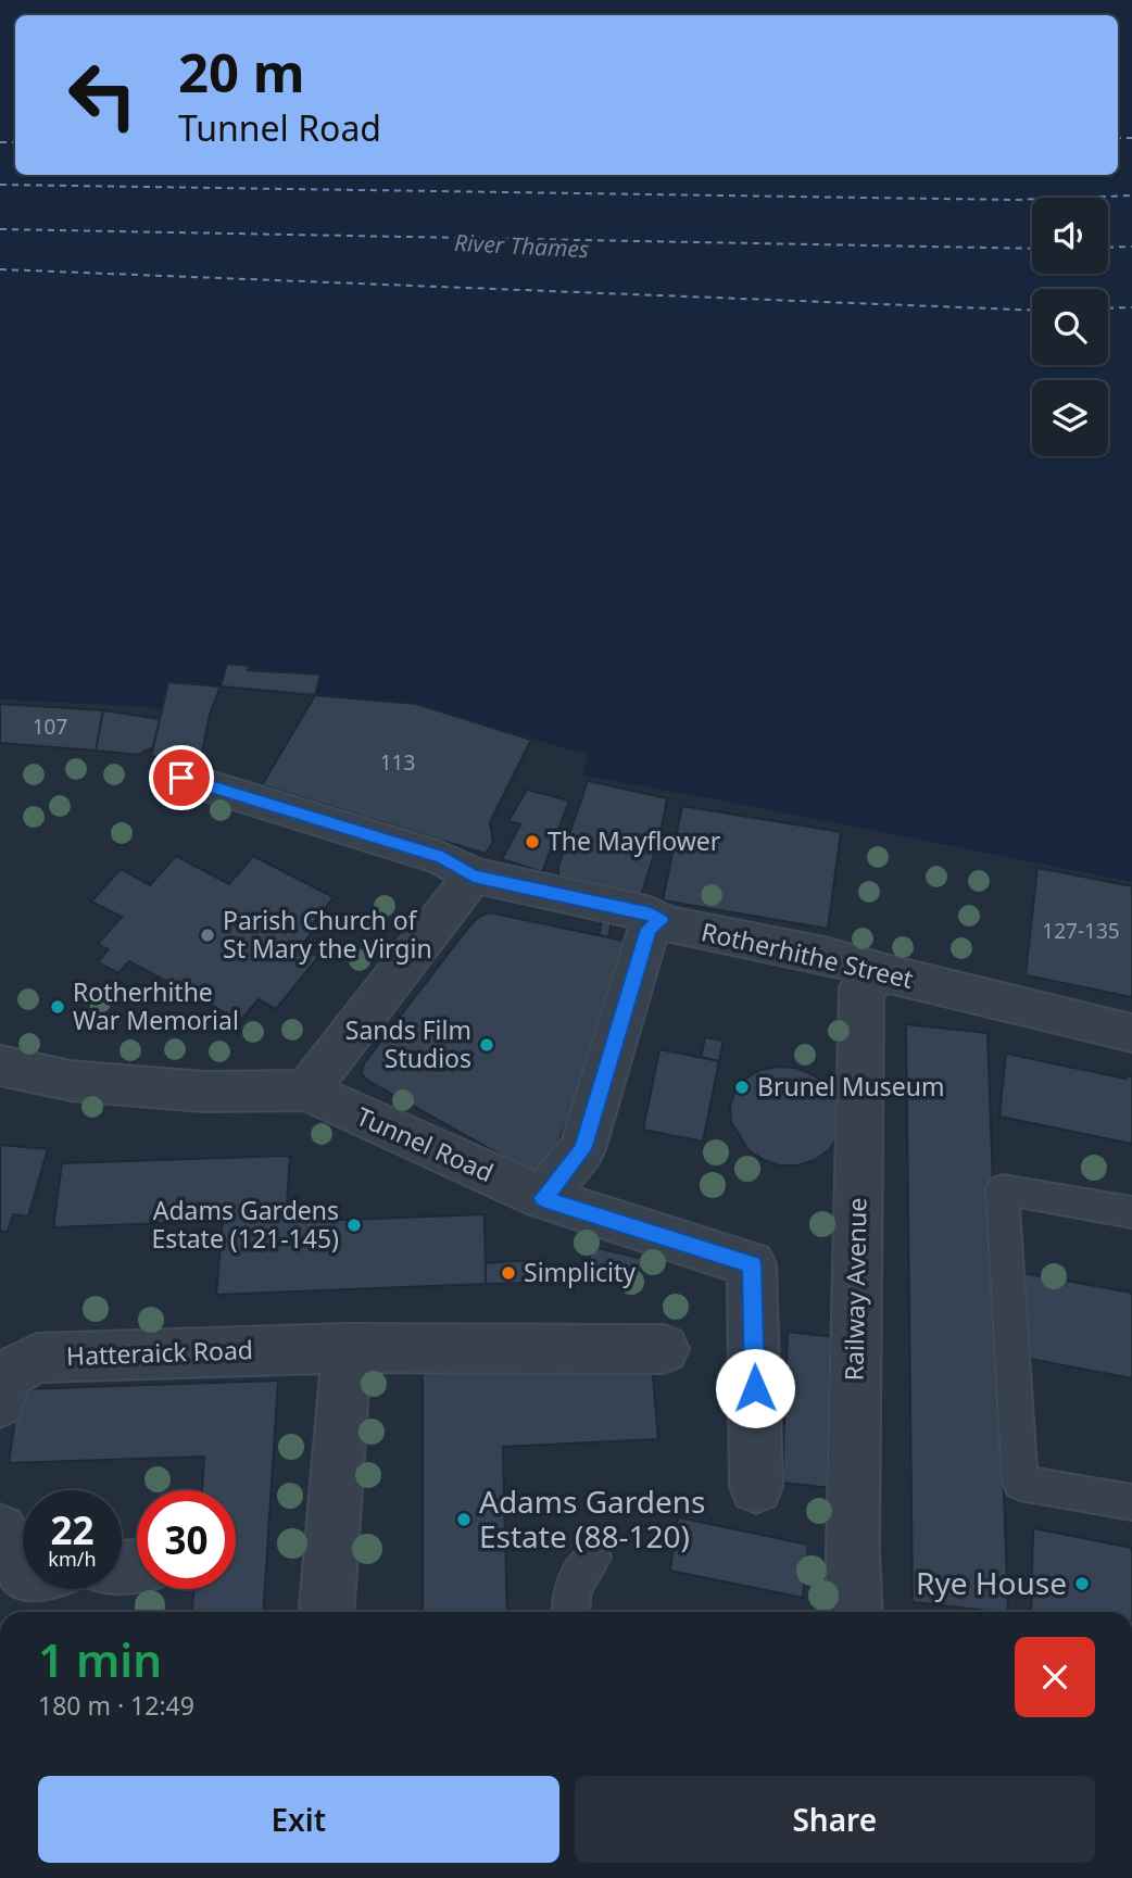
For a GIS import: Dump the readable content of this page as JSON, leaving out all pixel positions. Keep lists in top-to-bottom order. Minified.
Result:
{"streets":{"street":["Rotherhithe Street","Tunnel Road","Railway Avenue","Hatteraick Road"]},"crossings":[["Rotherhithe Street","Railway Avenue"]],"water":["River Thames"],"places":["The Mayflower","Parish Church of St Mary the Virgin","Rotherhithe War Memorial","Sands Film Studios","Brunel Museum","Adams Gardens Estate (121-145)","Simplicity","Adams Gardens Estate (88-120)","Rye House"],"house_numbers":["107","113","127-135"],"page":{"turn":["20 m","Tunnel Road"],"speed":"22 km/h","limit":"30","heading":["1 min","180 m · 12:49"],"buttons":["Exit","Share"]}}
